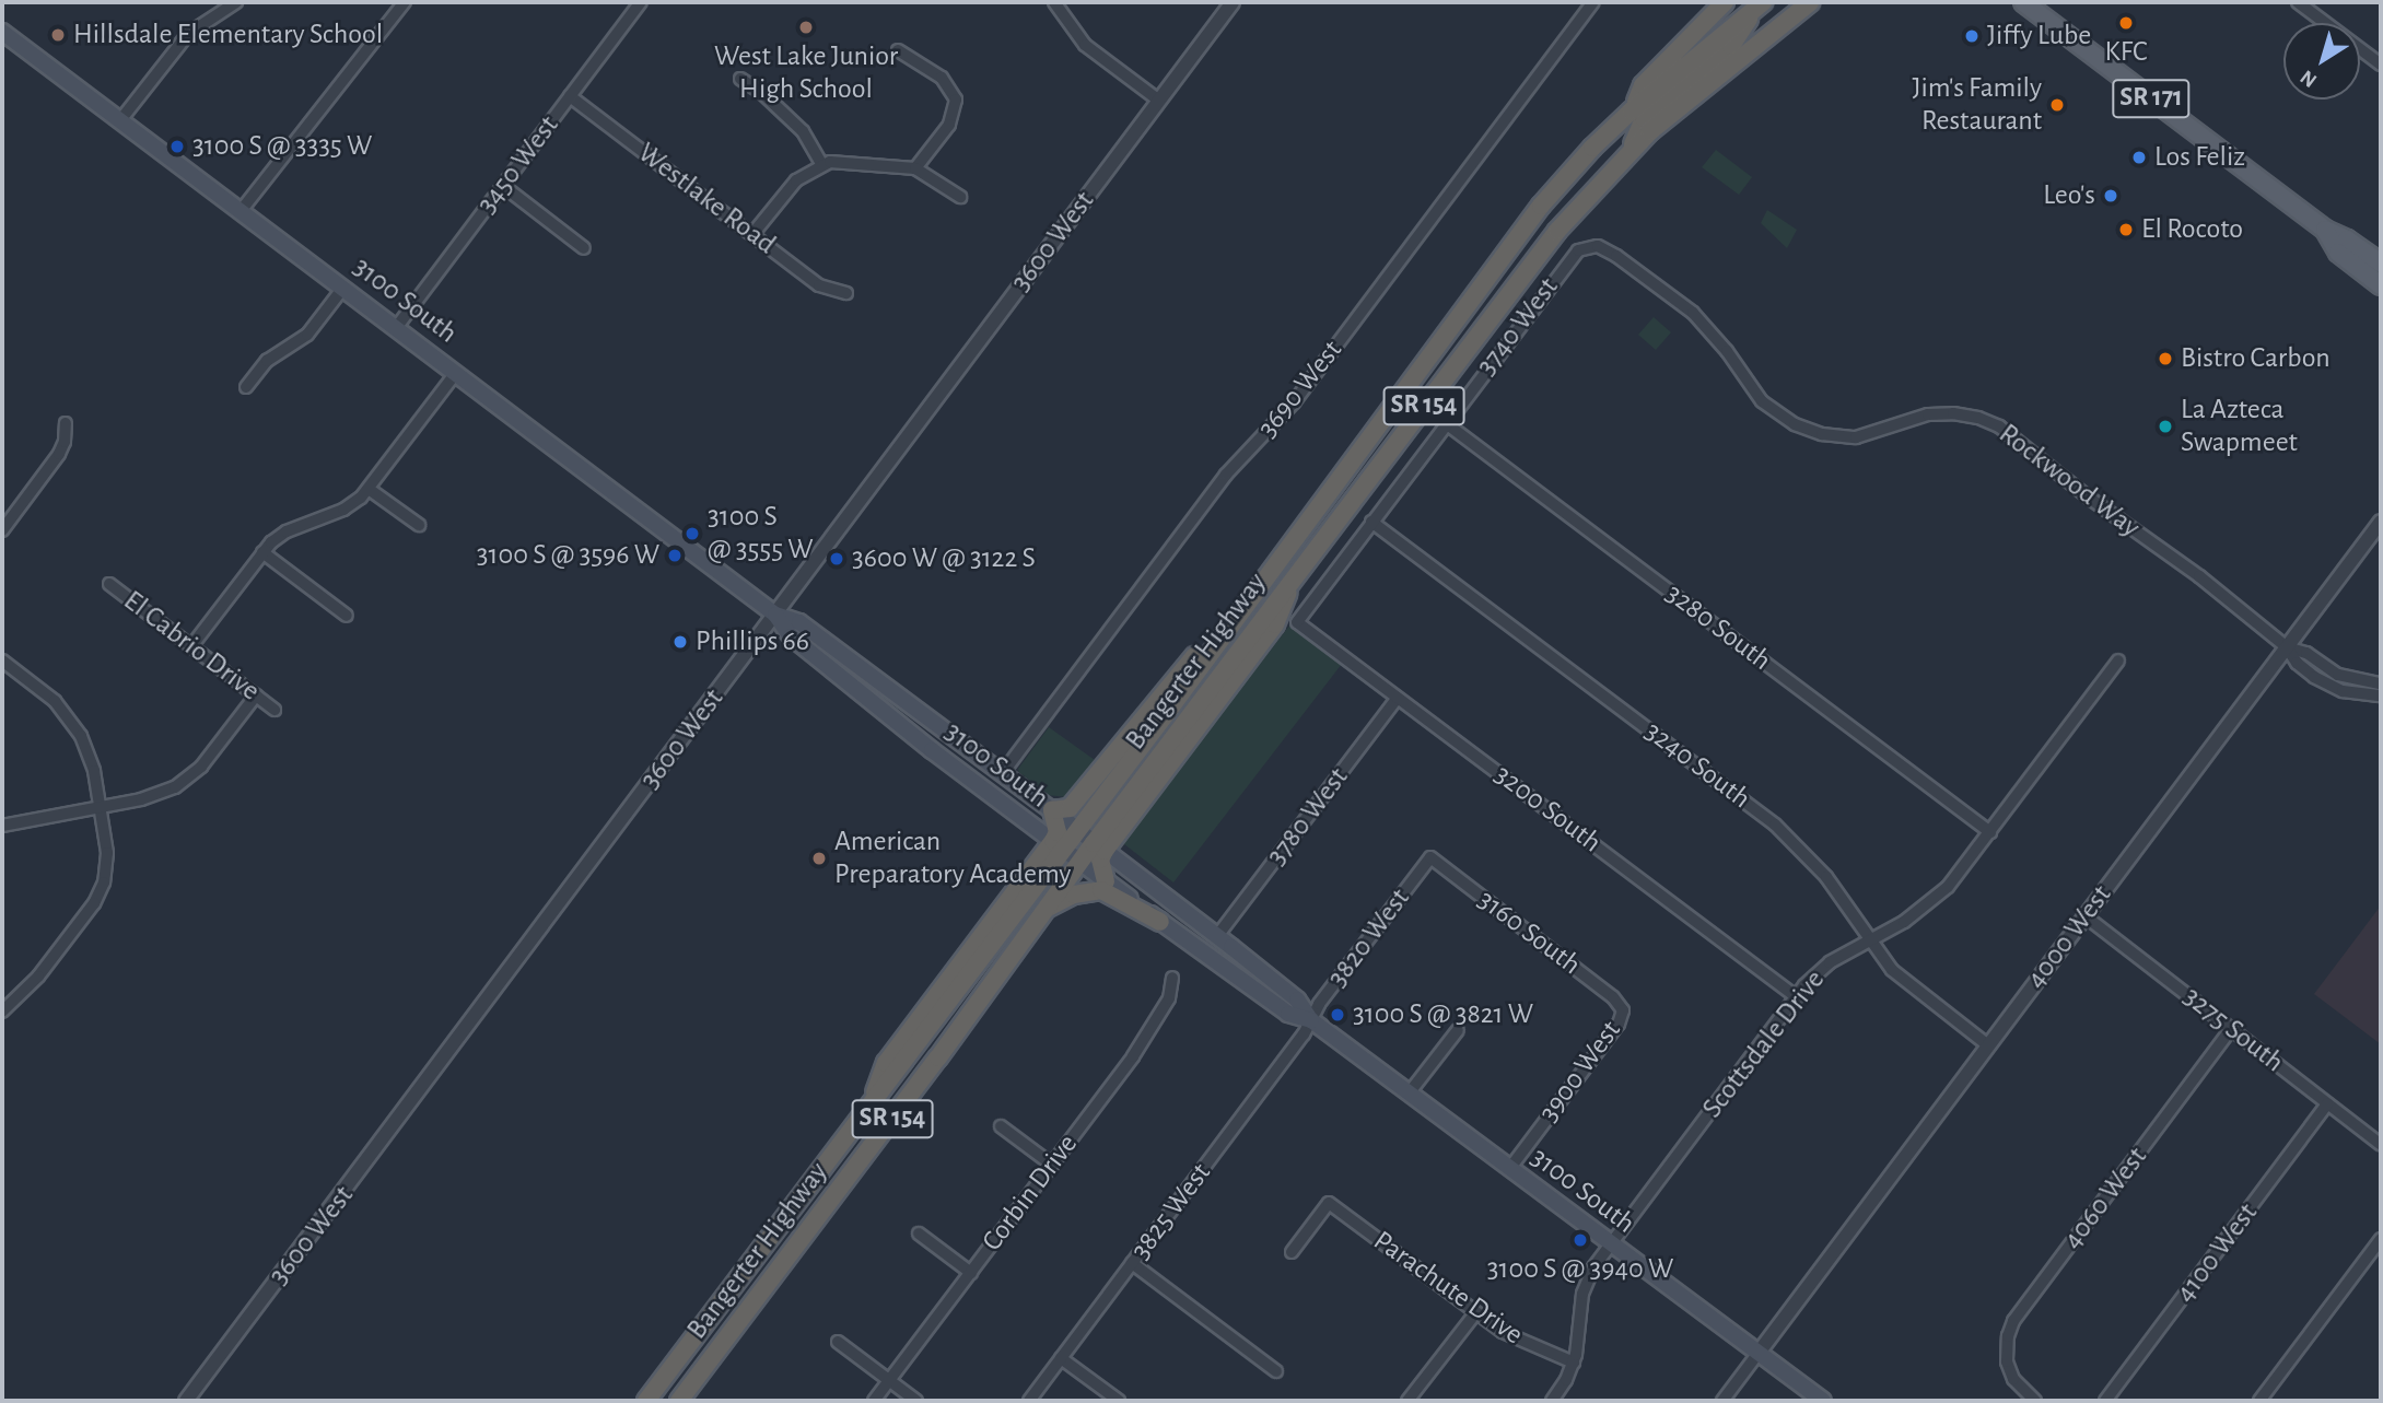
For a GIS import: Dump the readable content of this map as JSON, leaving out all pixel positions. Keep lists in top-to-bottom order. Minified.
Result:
{"streets":{"highway":["SR 154","Bangerter Highway"],"main road":["SR 171","3100 South"],"street":["3450 West","Westlake Road","3600 West","3740 West","3690 West","Rockwood Way","3280 South","El Cabrio Drive","3240 South","3200 South","3780 West","3160 South","4000 West","3820 West","3275 South","Scottsdale Drive","3900 West","Corbin Drive","4060 West","3825 West","4100 West","Parachute Drive"]},"crossings":[["3450 West","Westlake Road"],["3450 West","3100 South"],["3600 West","3100 South"],["3100 South","3690 West"],["3100 South","Bangerter Highway"],["3100 South","3780 West"],["3100 South","4000 West"],["3100 South","3820 West"],["3100 South","Scottsdale Drive"],["3100 South","3900 West"],["3100 South","3825 West"],["3740 West","Rockwood Way"],["3740 West","3280 South"],["3740 West","3240 South"],["3740 West","3200 South"],["Rockwood Way","4000 West"],["3280 South","Scottsdale Drive"],["3240 South","4000 West"],["3240 South","Scottsdale Drive"],["3200 South","3780 West"],["3200 South","Scottsdale Drive"],["3160 South","3820 West"],["3160 South","3900 West"],["4000 West","3275 South"],["3820 West","3825 West"],["3275 South","4060 West"],["3275 South","4100 West"],["Scottsdale Drive","Parachute Drive"]],"places":["KFC","West Lake Junior High School","Hillsdale Elementary School","Jiffy Lube","Jim's Family Restaurant","3100 S @ 3335 W","Los Feliz","Leo's","El Rocoto","Bistro Carbon","La Azteca Swapmeet","3100 S @ 3555 W","3100 S @ 3596 W","3600 W @ 3122 S","Phillips 66","American Preparatory Academy","3100 S @ 3821 W","3100 S @ 3940 W"],"north":"bottom left"}
